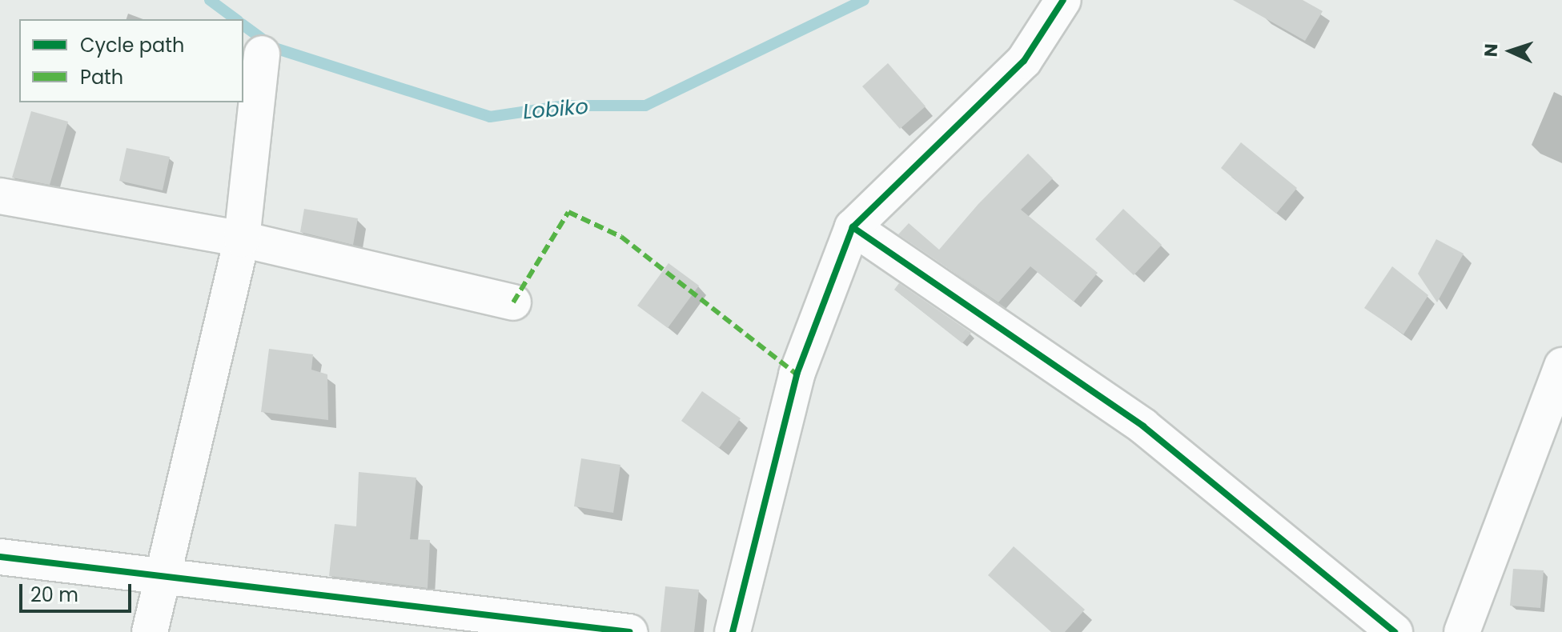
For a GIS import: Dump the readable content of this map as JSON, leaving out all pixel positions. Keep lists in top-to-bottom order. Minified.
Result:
{"water":["Lobiko"],"legend":["Cycle path","Path"],"scale_bar":"20 m","north":"left"}
